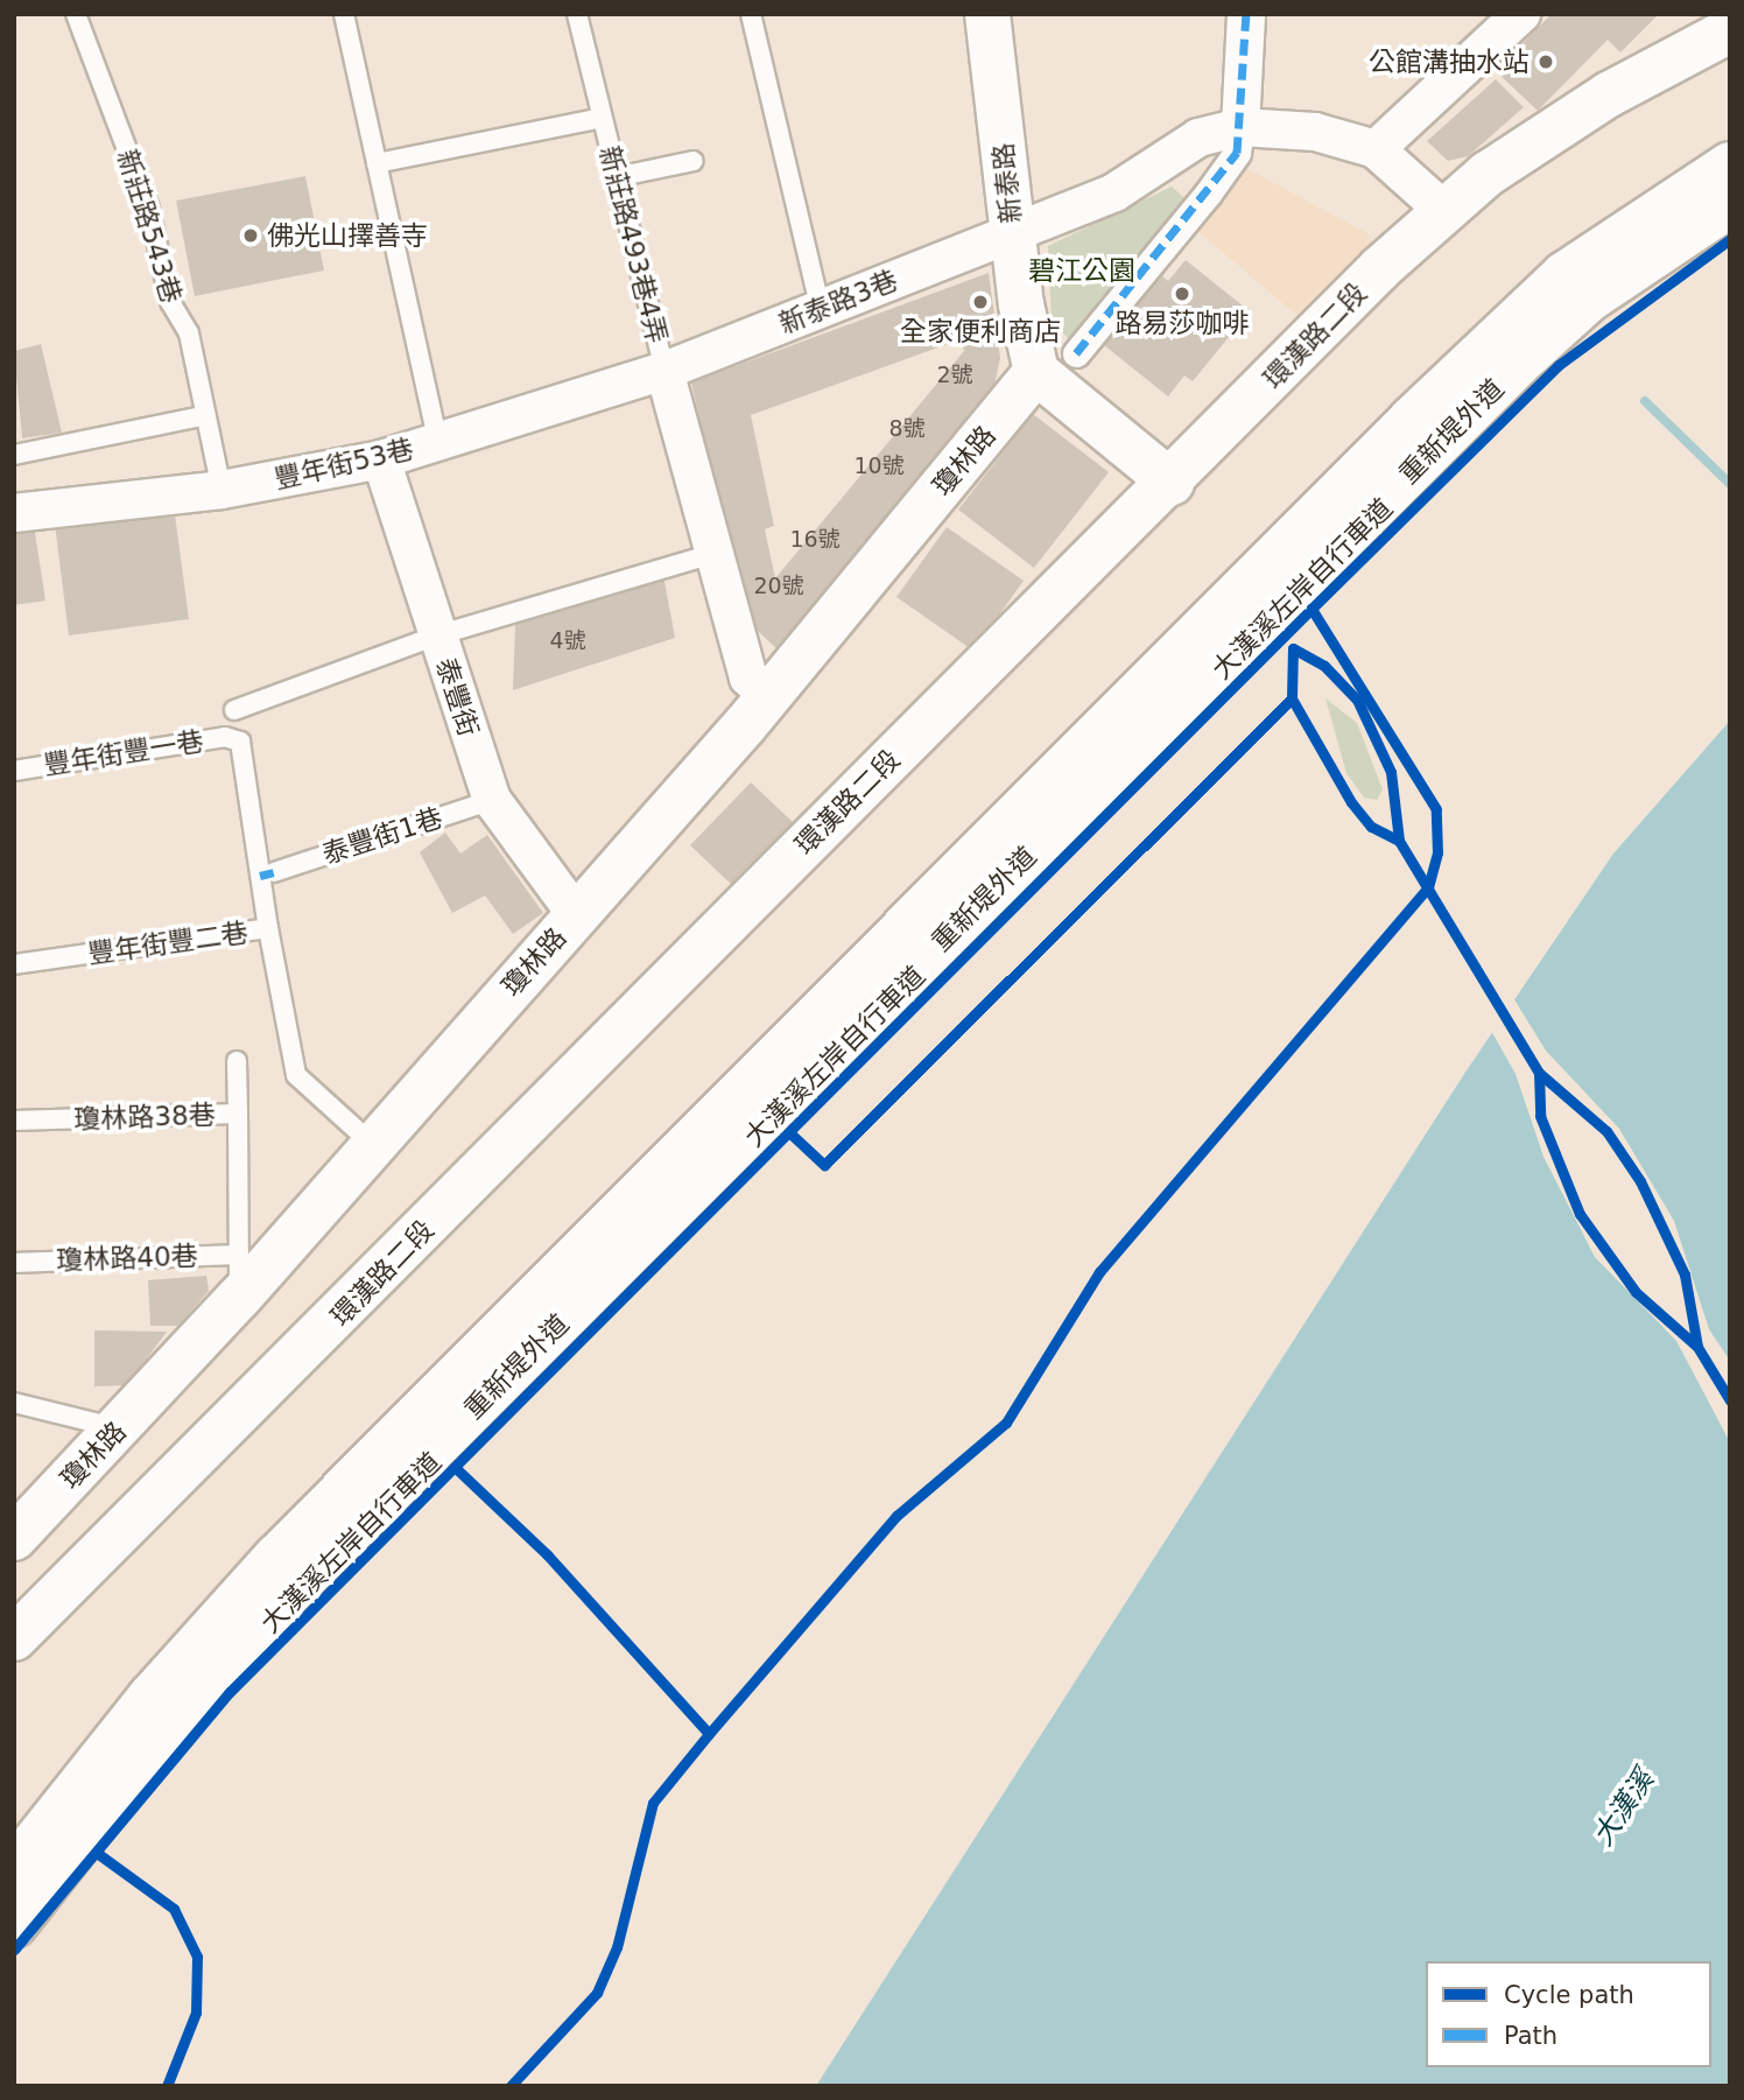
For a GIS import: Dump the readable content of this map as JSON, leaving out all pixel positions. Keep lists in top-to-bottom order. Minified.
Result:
{"streets":{"street":["新泰路","新泰路3巷","環漢路二段","重新堤外道","瓊林路","豐年街53巷","泰豐街"],"lane":["新莊路543巷","新莊路493巷4弄","豐年街豐一巷","泰豐街1巷","豐年街豐二巷","瓊林路38巷","瓊林路40巷"],"cycle path":["大漢溪左岸自行車道"]},"crossings":[["新泰路","新泰路3巷"],["新泰路","瓊林路"],["新莊路543巷","豐年街53巷"],["新莊路493巷4弄","新泰路3巷"],["新莊路493巷4弄","豐年街53巷"],["新泰路3巷","豐年街53巷"],["瓊林路","泰豐街"],["瓊林路","豐年街豐二巷"],["瓊林路","瓊林路38巷"],["豐年街53巷","泰豐街"],["泰豐街","泰豐街1巷"],["豐年街豐一巷","豐年街豐二巷"],["瓊林路38巷","瓊林路40巷"]],"water":["大漢溪"],"parks":["碧江公園"],"places":["公館溝抽水站","佛光山擇善寺","路易莎咖啡","全家便利商店"],"house_numbers":["2號","8號","10號","16號","20號","4號"],"legend":["Cycle path","Path"]}
